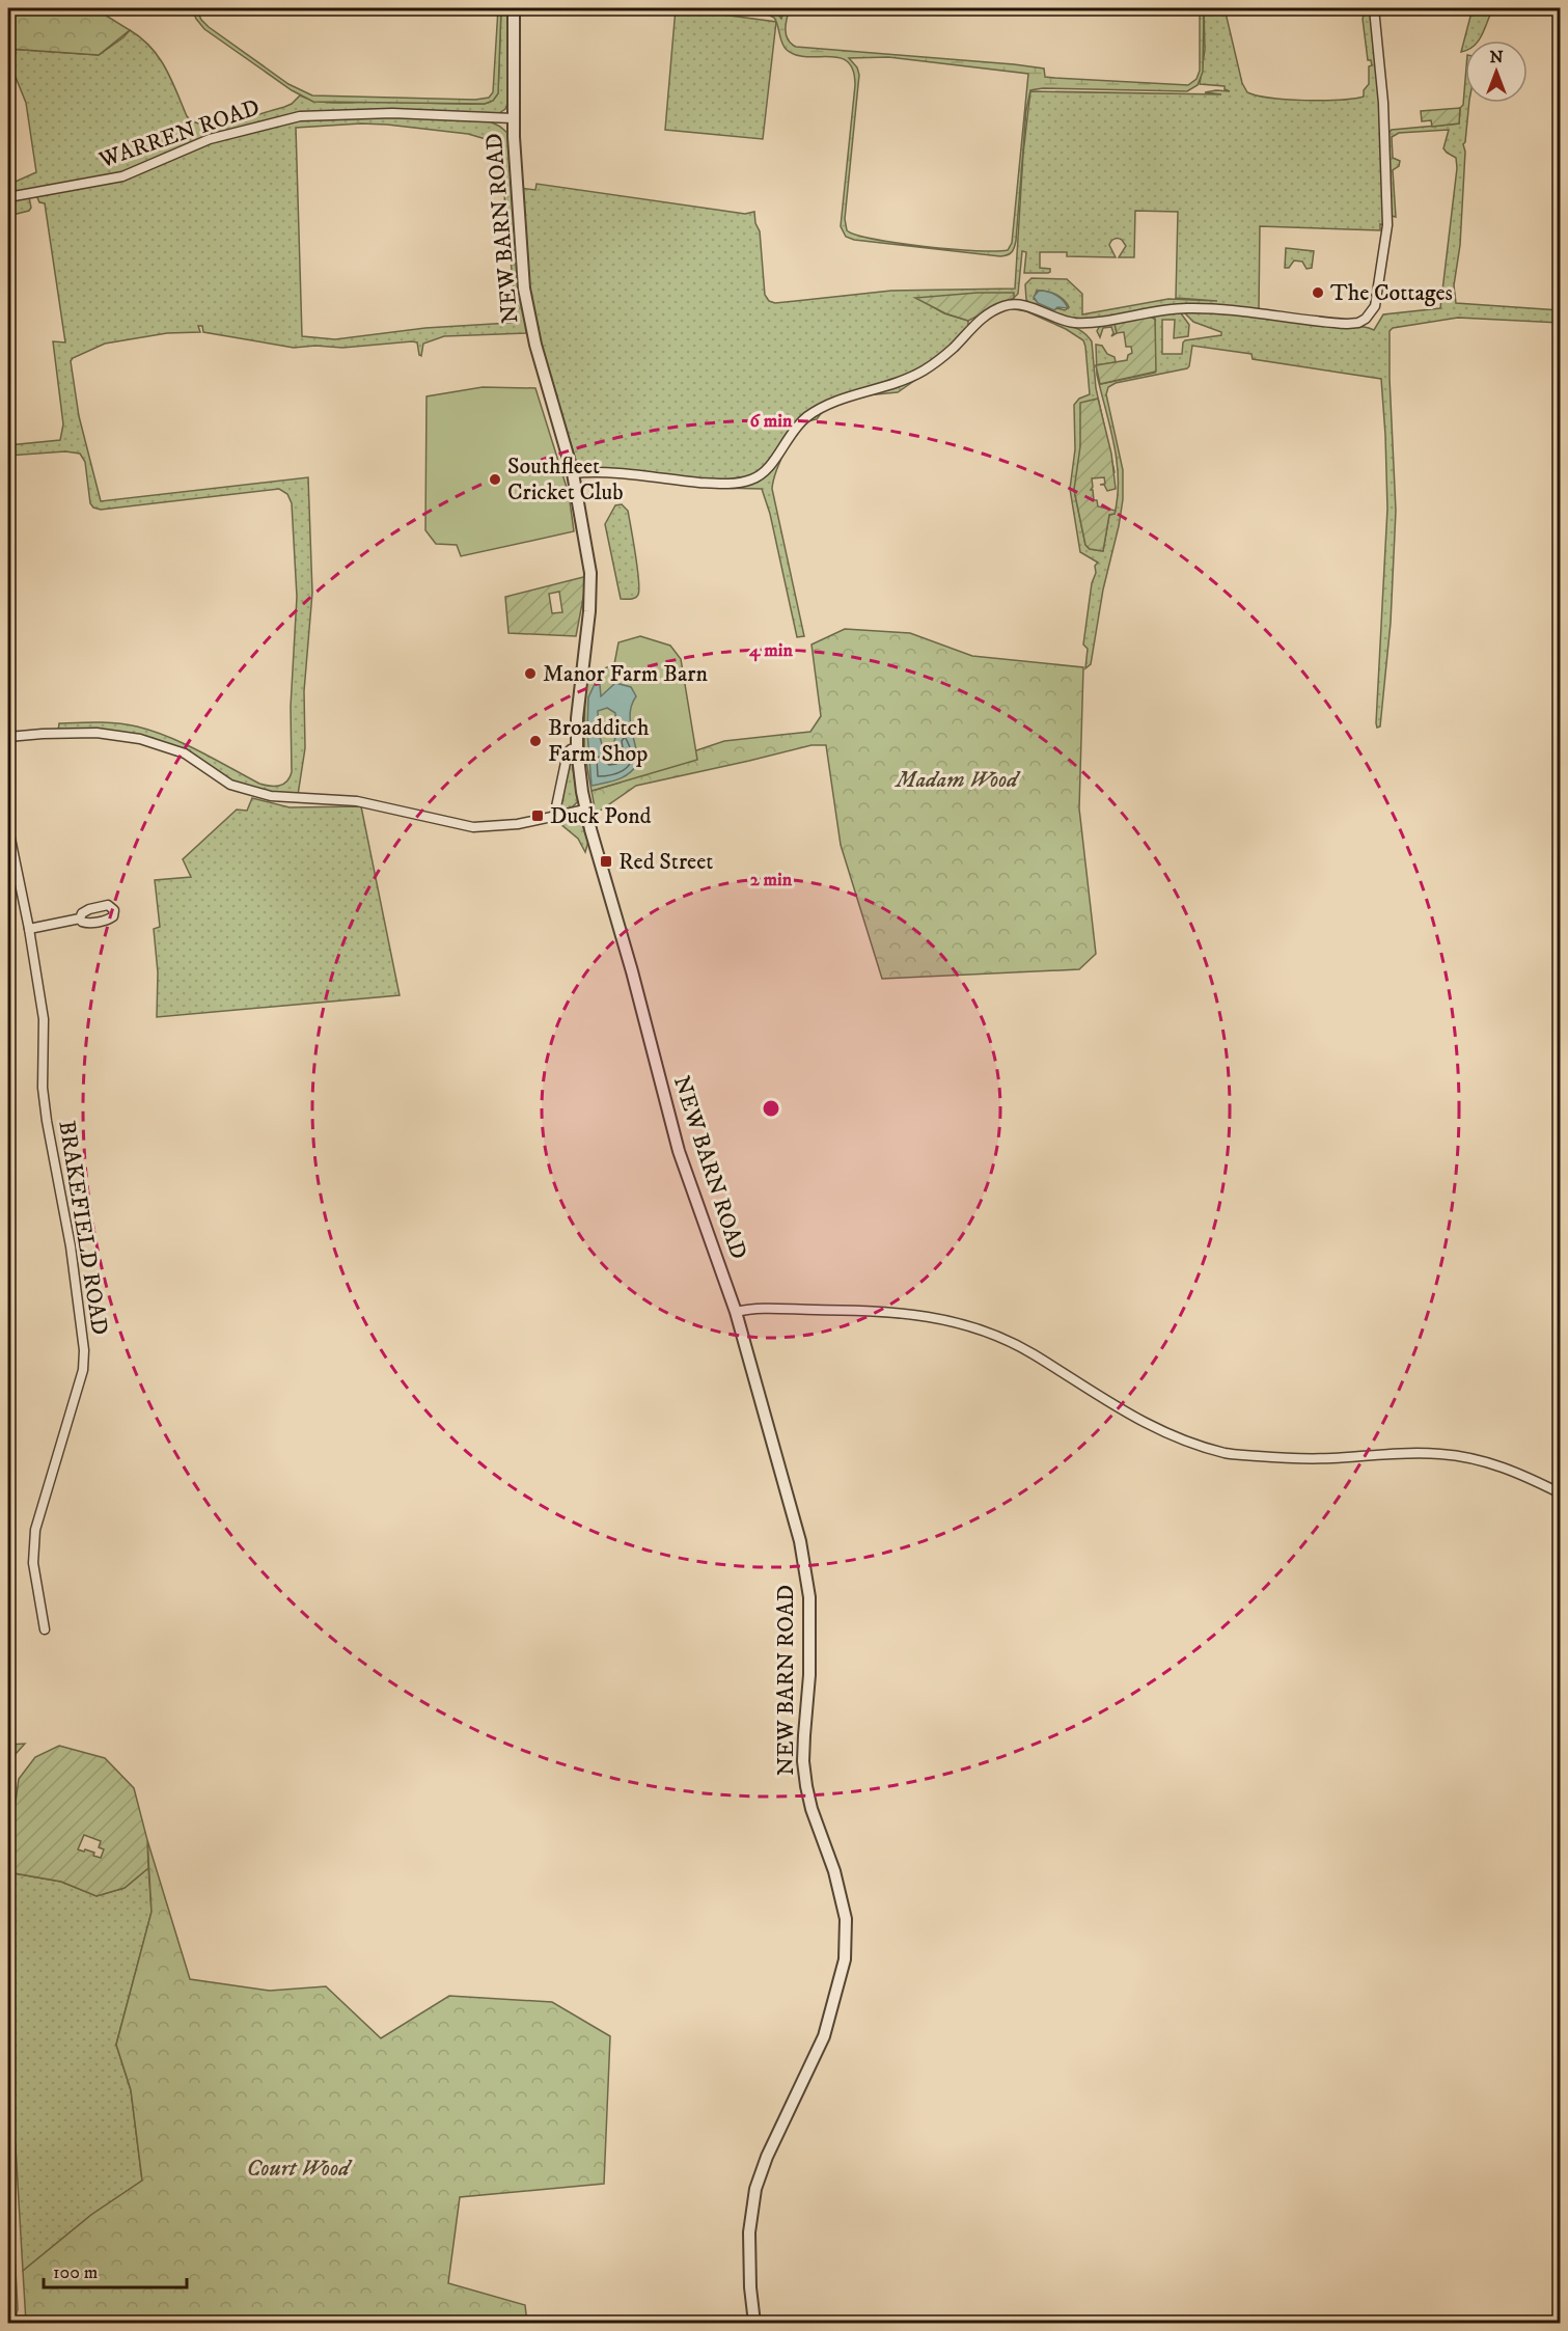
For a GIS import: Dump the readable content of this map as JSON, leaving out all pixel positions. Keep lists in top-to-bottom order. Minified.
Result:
{"streets":{"street":["WARREN ROAD","NEW BARN ROAD","BRAKEFIELD ROAD"]},"crossings":[["WARREN ROAD","NEW BARN ROAD"]],"parks":["Madam Wood","Court Wood"],"places":{"other":["The Cottages","Southfleet Cricket Club","Manor Farm Barn","Broadditch Farm Shop"],"transit":["Duck Pond","Red Street"]},"scale_bar":"100 m","north":"top","rings":["6 min","4 min","2 min"]}
